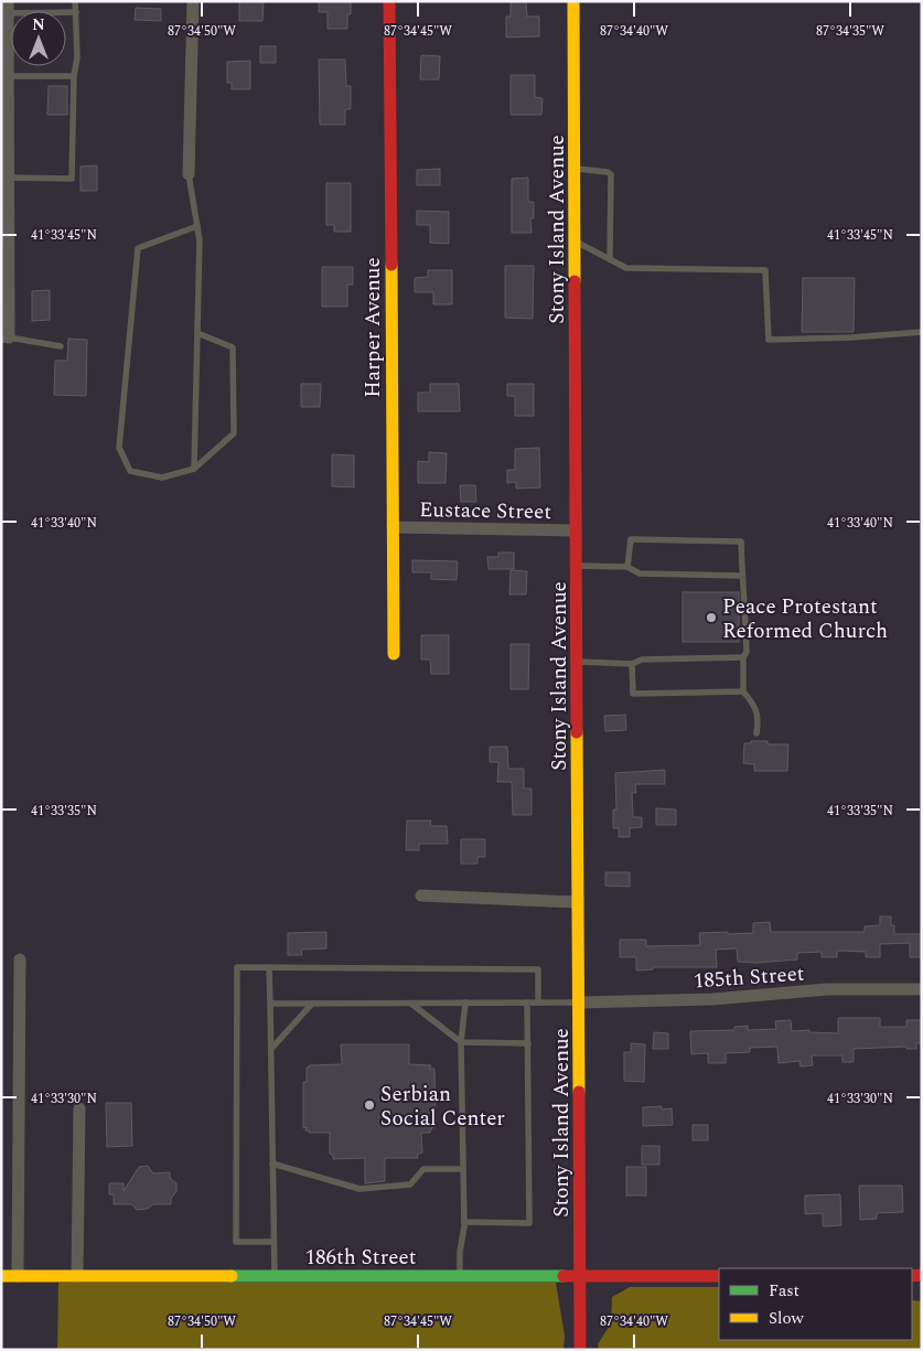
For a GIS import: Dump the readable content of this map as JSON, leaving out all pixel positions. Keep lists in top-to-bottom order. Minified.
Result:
{"streets":{"street":["Stony Island Avenue","Harper Avenue","Eustace Street","185th Street","186th Street"]},"crossings":[["Stony Island Avenue","Eustace Street"],["Stony Island Avenue","185th Street"],["Stony Island Avenue","186th Street"],["Harper Avenue","Eustace Street"]],"places":["Peace Protestant Reformed Church","Serbian Social Center"],"legend":["Fast","Slow"],"north":"top","coordinates":["87°34'50\"W","87°34'45\"W","87°34'40\"W","87°34'35\"W","41°33'45\"N","41°33'40\"N","41°33'35\"N","41°33'30\"N"]}
